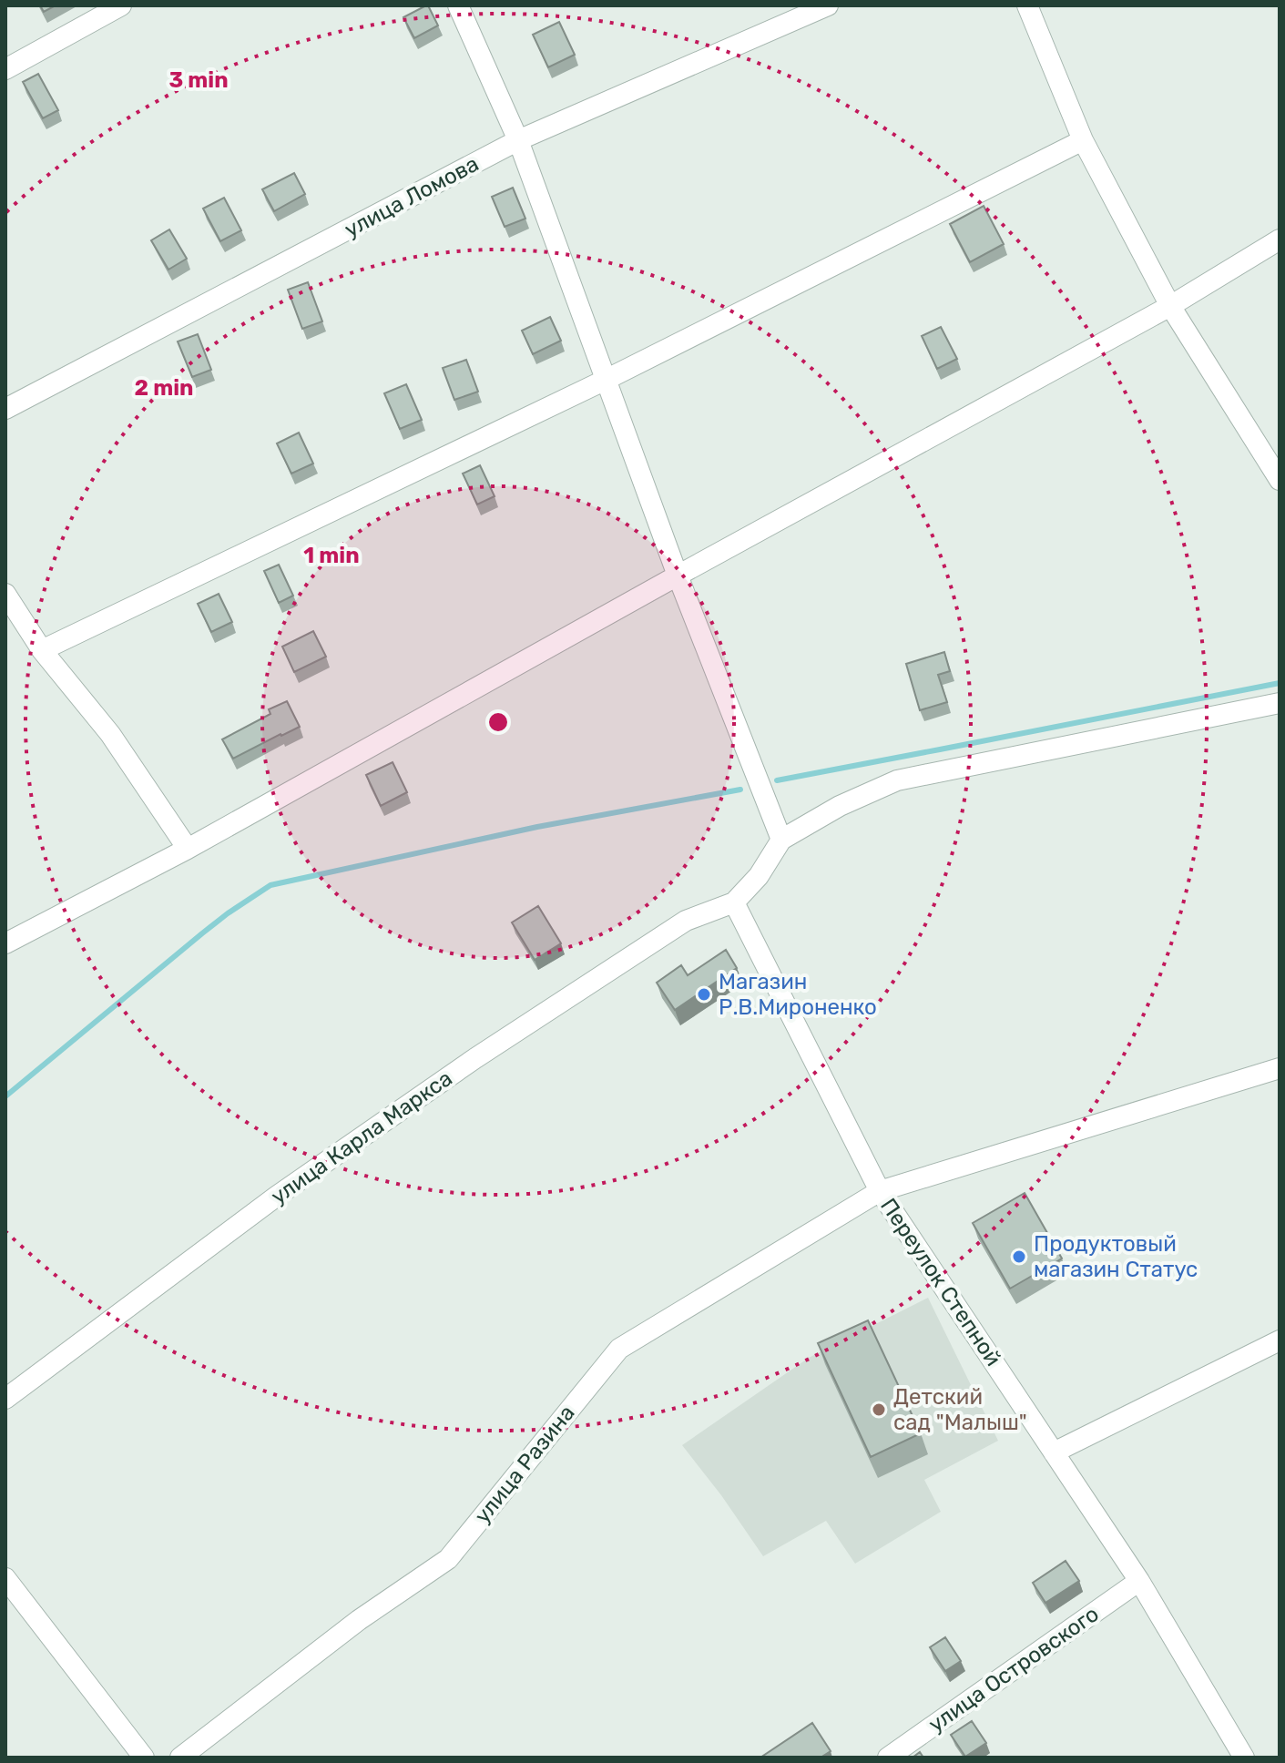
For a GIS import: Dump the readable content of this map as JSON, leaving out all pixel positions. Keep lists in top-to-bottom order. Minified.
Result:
{"streets":{"street":["улица Ломова","улица Карла Маркса","Переулок Степной","улица Разина","улица Островского"]},"crossings":[["улица Карла Маркса","Переулок Степной"],["Переулок Степной","улица Разина"],["Переулок Степной","улица Островского"]],"places":["Магазин Р.В.Мироненко","Продуктовый магазин Статус","Детский сад \"Малыш\""],"rings":["3 min","2 min","1 min"]}
